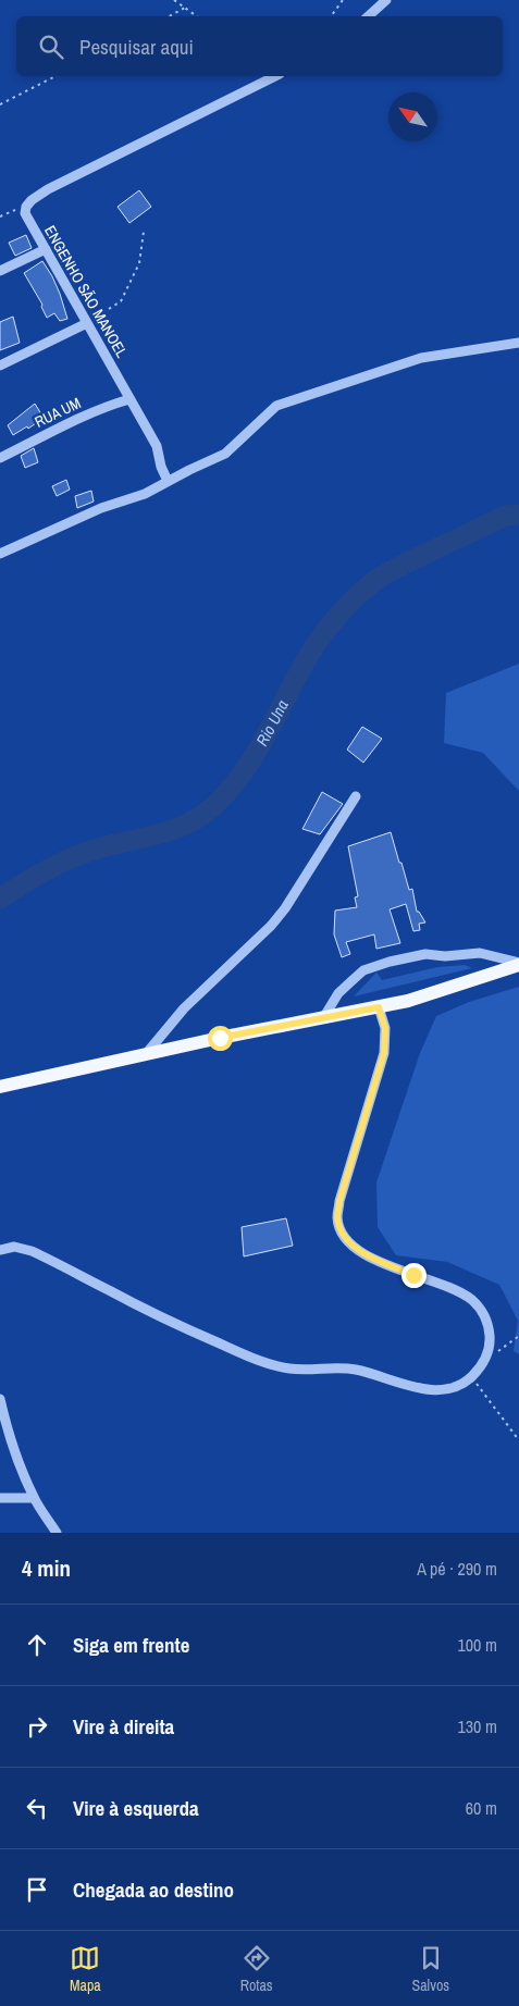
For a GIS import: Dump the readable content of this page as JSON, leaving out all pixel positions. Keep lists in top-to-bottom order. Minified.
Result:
{"streets":{"street":["ENGENHO SÃO MANOEL","RUA UM"]},"crossings":[["ENGENHO SÃO MANOEL","RUA UM"]],"water":["Rio Una"],"north":"top left","page":{"search":"Pesquisar aqui","heading":["4 min","A pé · 290 m"],"list":[["Siga em frente","100 m"],["Vire à direita","130 m"],["Vire à esquerda","60 m"],"Chegada ao destino"],"nav":["Mapa","Rotas","Salvos"]}}
